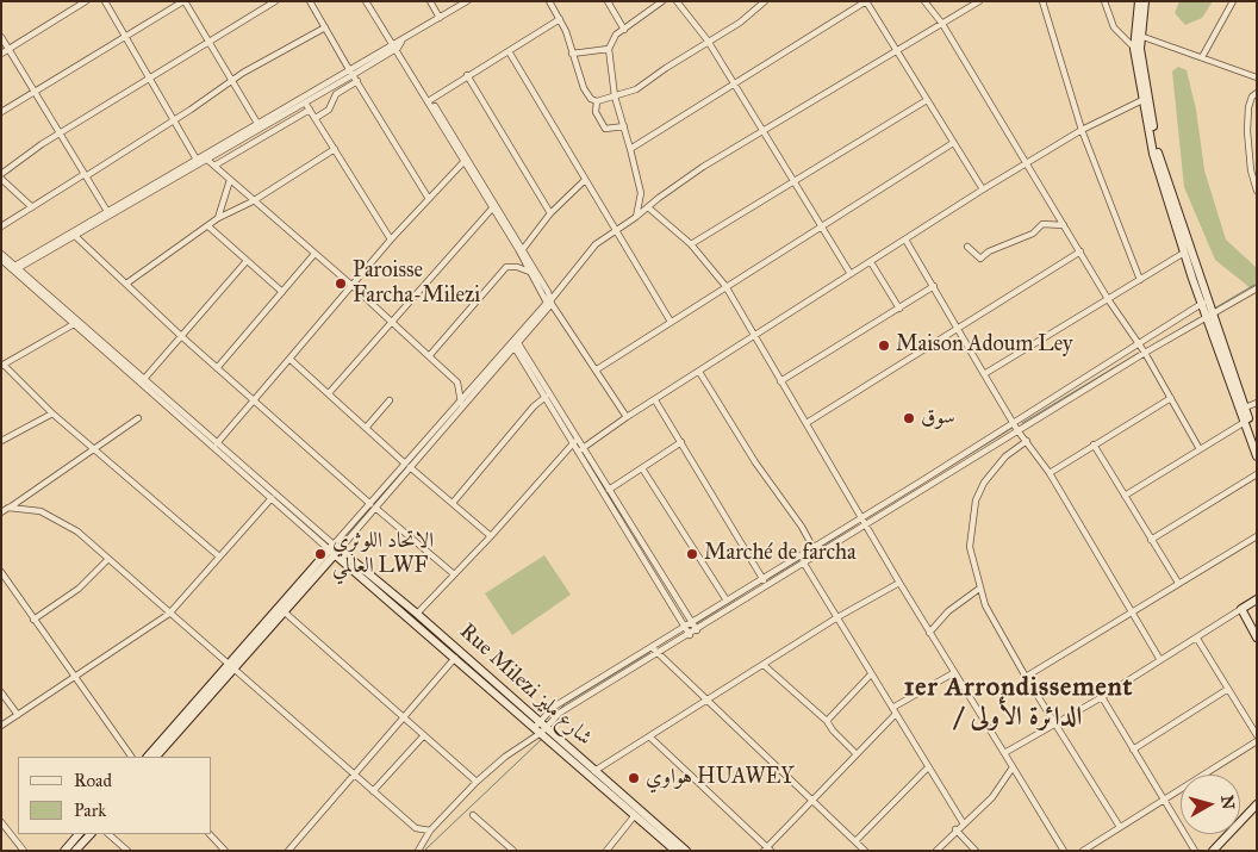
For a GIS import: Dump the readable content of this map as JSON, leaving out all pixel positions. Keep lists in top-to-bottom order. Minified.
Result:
{"streets":{"street":["Rue Milezi شارع مليز"]},"districts":["1er Arrondissement / الدائرة الأولى"],"places":["Paroisse Farcha-Milezi","Maison Adoum Ley","سوق","الاتحاد اللوثري العالمي LWF","Marché de farcha","هواوي HUAWEY"],"legend":["Road","Park"],"north":"right"}
